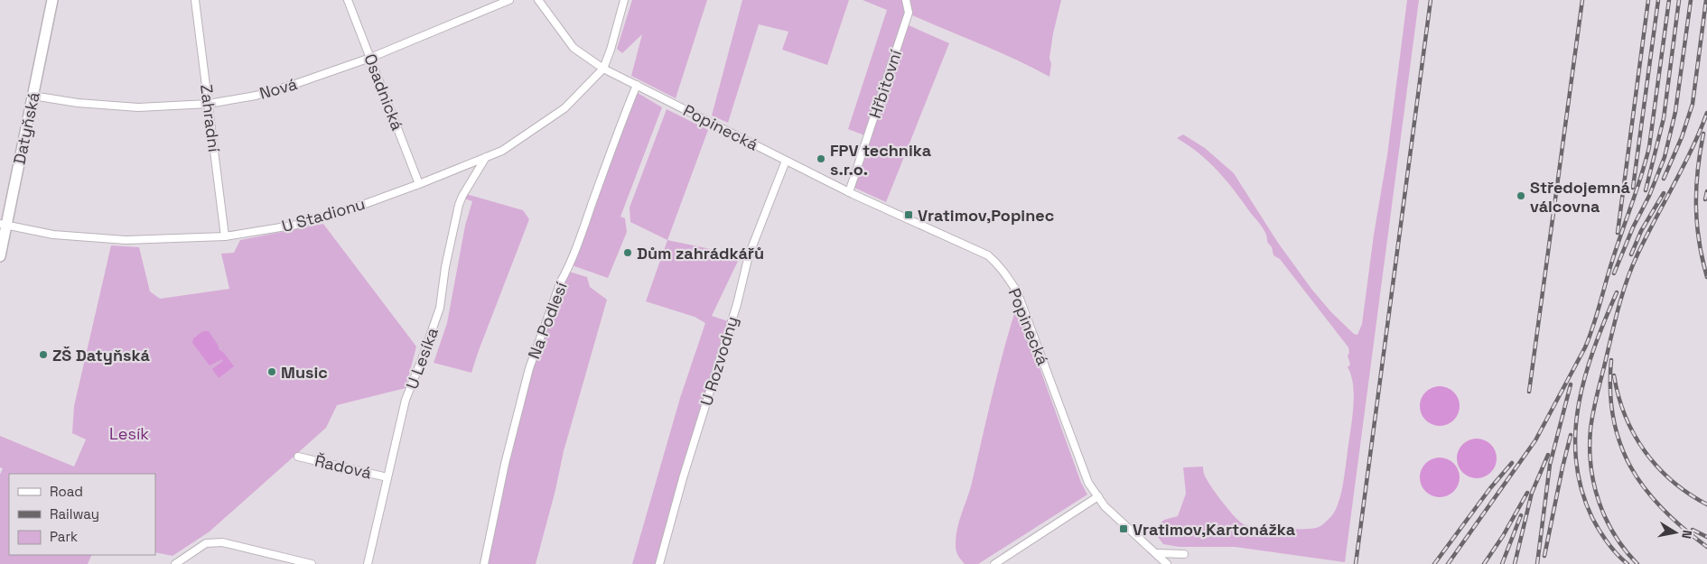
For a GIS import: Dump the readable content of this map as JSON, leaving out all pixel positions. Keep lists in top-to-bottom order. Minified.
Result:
{"streets":{"main road":["Datyňská"],"street":["Hřbitovní","Nová","Osadnická","Zahradní","Popinecká","U Stadionu","Na Podlesí","U Lesíka","U Rozvodny","Řadová"]},"crossings":[["Hřbitovní","Popinecká"],["Nová","Osadnická"],["Nová","Zahradní"],["Nová","Datyňská"],["Osadnická","U Stadionu"],["Zahradní","U Stadionu"],["Popinecká","U Stadionu"],["Popinecká","Na Podlesí"],["Popinecká","U Rozvodny"],["Datyňská","U Stadionu"],["U Stadionu","U Lesíka"],["U Lesíka","Řadová"]],"parks":["Lesík"],"places":{"other":["FPV technika s.r.o.","Středojemná válcovna","Dům zahrádkářů","ZŠ Datyňská","Music"],"transit":["Vratimov,Popinec","Vratimov,Kartonážka"]},"legend":["Road","Railway","Park"],"north":"right"}
